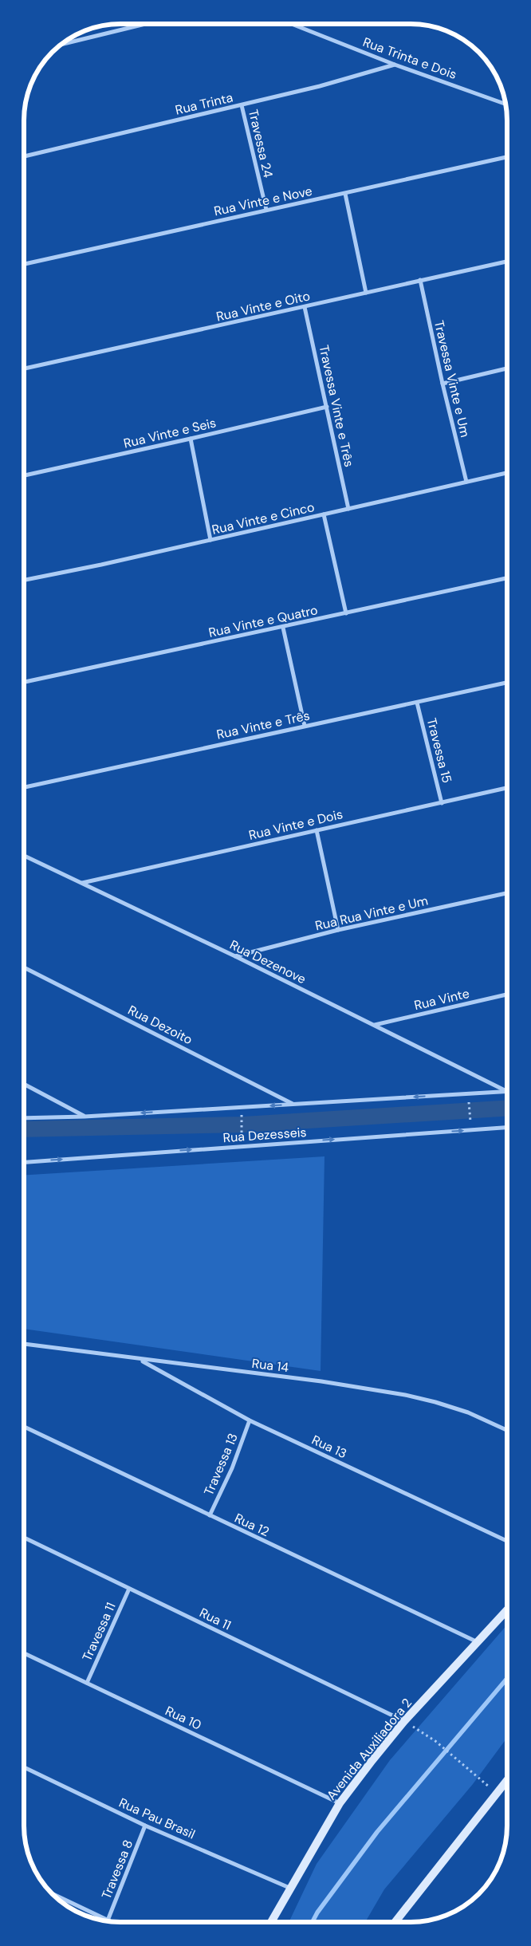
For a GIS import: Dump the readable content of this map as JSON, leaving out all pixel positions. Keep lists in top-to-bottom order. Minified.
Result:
{"streets":{"street":["Rua Trinta e Dois","Rua Trinta","Travessa 24","Rua Vinte e Nove","Rua Vinte e Oito","Travessa Vinte e Um","Travessa Vinte e Três","Rua Vinte e Seis","Rua Vinte e Cinco","Rua Vinte e Quatro","Rua Vinte e Três","Travessa 15","Rua Vinte e Dois","Rua Rua Vinte e Um","Rua Dezenove","Rua Vinte","Rua Dezoito","Rua Dezesseis","Rua 14","Rua 13","Travessa 13","Rua 12","Rua 11","Travessa 11","Rua 10","Avenida Auxiliadora 2","Rua Pau Brasil","Travessa 8"]},"crossings":[["Rua Trinta e Dois","Rua Trinta"],["Rua Trinta","Travessa 24"],["Travessa 24","Rua Vinte e Nove"],["Rua Vinte e Oito","Travessa Vinte e Um"],["Rua Vinte e Oito","Travessa Vinte e Três"],["Travessa Vinte e Um","Rua Vinte e Cinco"],["Travessa Vinte e Três","Rua Vinte e Seis"],["Travessa Vinte e Três","Rua Vinte e Cinco"],["Rua Vinte e Três","Travessa 15"],["Travessa 15","Rua Vinte e Dois"],["Rua Vinte e Dois","Rua Dezenove"],["Rua Rua Vinte e Um","Rua Dezenove"],["Rua Dezenove","Rua Vinte"],["Rua 14","Rua 13"],["Rua 13","Travessa 13"],["Travessa 13","Rua 12"],["Rua 12","Avenida Auxiliadora 2"],["Rua 11","Travessa 11"],["Rua 11","Avenida Auxiliadora 2"],["Travessa 11","Rua 10"],["Rua 10","Avenida Auxiliadora 2"],["Avenida Auxiliadora 2","Rua Pau Brasil"],["Rua Pau Brasil","Travessa 8"]],"one_way":["Rua Dezesseis"]}
